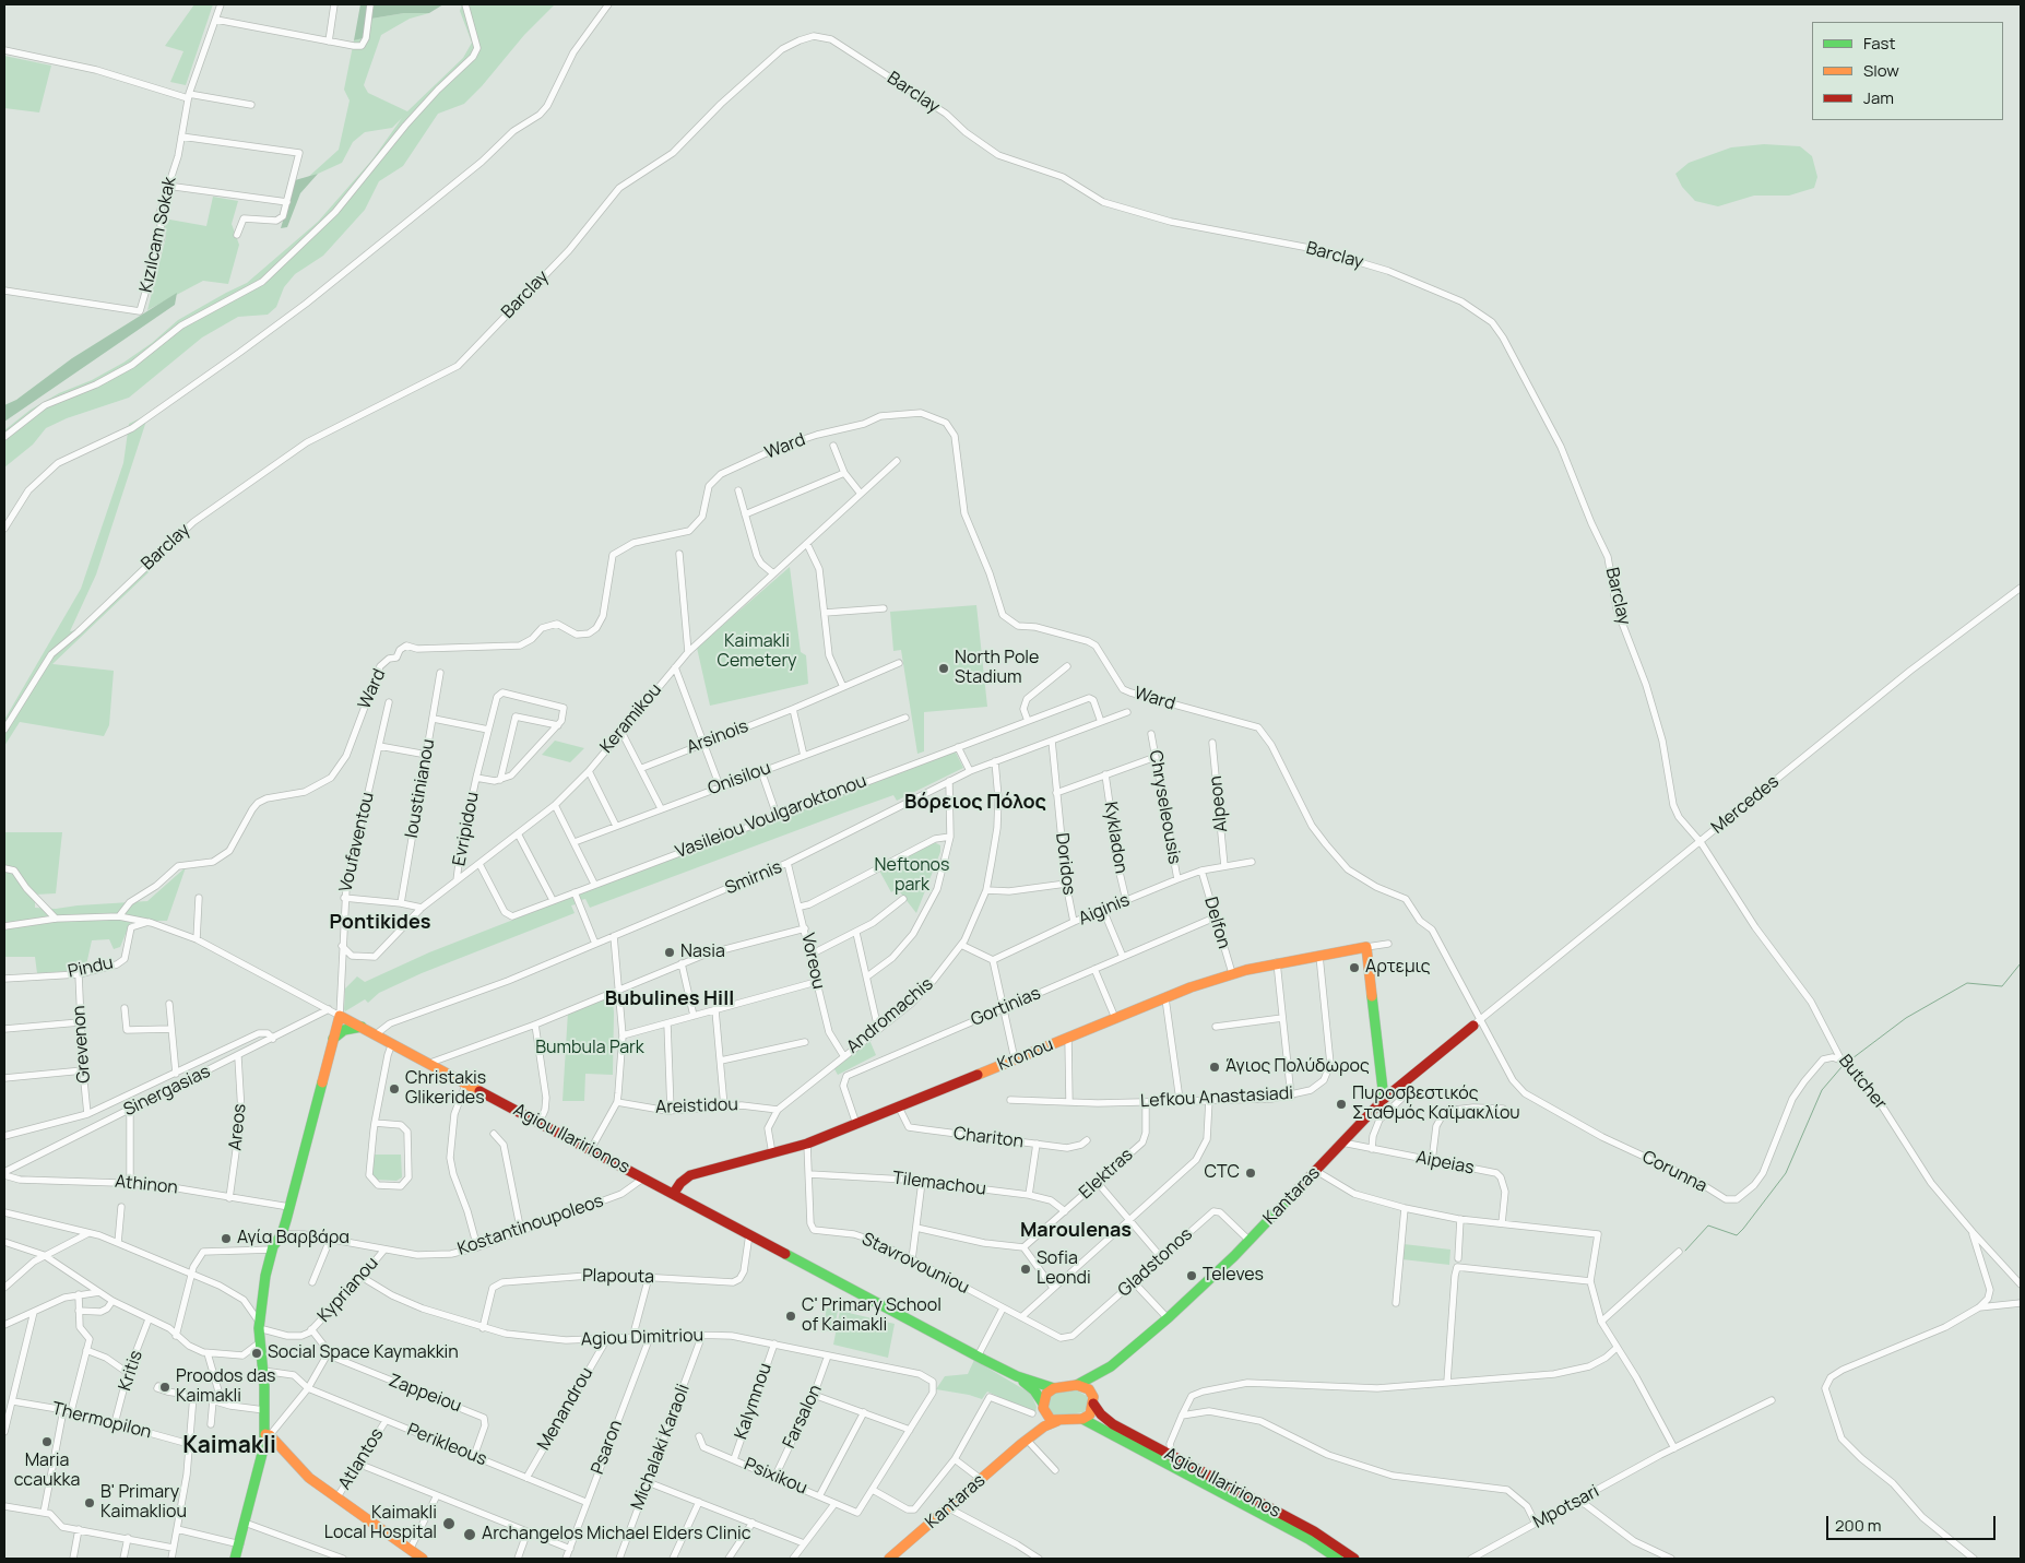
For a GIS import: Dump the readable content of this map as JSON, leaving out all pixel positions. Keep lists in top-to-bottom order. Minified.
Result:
{"streets":{"street":["Barclay","Kızılcam Sokak","Ward","Keramikou","Arsinois","Onisilou","Ioustinianou","Alpeon","Mercedes","Chryseleousis","Vasileiou Voulgaroktonou","Evripidou","Kykladon","Voufaventou","Doridos","Smirnis","Aiginis","Delfon","Voreou","Pindu","Gortinias","Andromachis","Grevenon","Kronou","Butcher","Sinergasias","Lefkou Anastasiadi","Areistidou","Areos","Chariton","Agiou Ilaririonos","Aipeias","Corunna","Elektras","Tilemachou","Athinon","Kantaras","Kostantinoupoleos","Gladstonos","Stavrovouniou","Plapouta","Kyprianou","Agiou Dimitriou","Kritis","Zappeiou","Kalymnou","Menandrou","Farsalon","Thermopilon","Perikleous","Psaron","Michalaki Karaoli","Atlantos","Psixikou","Mpotsari"]},"crossings":[["Barclay","Mercedes"],["Barclay","Butcher"],["Ward","Mercedes"],["Ward","Agiou Ilaririonos"],["Ward","Corunna"],["Ward","Kantaras"],["Keramikou","Vasileiou Voulgaroktonou"],["Keramikou","Evripidou"],["Keramikou","Voufaventou"],["Alpeon","Aiginis"],["Mercedes","Butcher"],["Mercedes","Corunna"],["Mercedes","Kantaras"],["Chryseleousis","Aiginis"],["Vasileiou Voulgaroktonou","Smirnis"],["Kykladon","Aiginis"],["Voufaventou","Agiou Ilaririonos"],["Doridos","Smirnis"],["Doridos","Aiginis"],["Smirnis","Voreou"],["Smirnis","Andromachis"],["Smirnis","Agiou Ilaririonos"],["Aiginis","Delfon"],["Delfon","Gortinias"],["Delfon","Kronou"],["Voreou","Andromachis"],["Pindu","Grevenon"],["Pindu","Agiou Ilaririonos"],["Gortinias","Kronou"],["Andromachis","Areistidou"],["Kronou","Lefkou Anastasiadi"],["Kronou","Chariton"],["Kronou","Agiou Ilaririonos"],["Kronou","Stavrovouniou"],["Butcher","Corunna"],["Sinergasias","Areos"],["Sinergasias","Agiou Ilaririonos"],["Sinergasias","Athinon"],["Lefkou Anastasiadi","Elektras"],["Areos","Athinon"],["Agiou Ilaririonos","Kantaras"],["Agiou Ilaririonos","Kostantinoupoleos"],["Agiou Ilaririonos","Plapouta"],["Aipeias","Kantaras"],["Corunna","Kantaras"],["Elektras","Tilemachou"],["Tilemachou","Stavrovouniou"],["Kantaras","Gladstonos"],["Kostantinoupoleos","Kyprianou"],["Gladstonos","Stavrovouniou"],["Plapouta","Agiou Dimitriou"],["Kyprianou","Agiou Dimitriou"],["Agiou Dimitriou","Kalymnou"],["Agiou Dimitriou","Menandrou"],["Agiou Dimitriou","Farsalon"],["Agiou Dimitriou","Psaron"],["Agiou Dimitriou","Michalaki Karaoli"],["Kritis","Thermopilon"],["Zappeiou","Perikleous"],["Kalymnou","Psixikou"],["Menandrou","Perikleous"],["Farsalon","Psixikou"],["Perikleous","Psaron"],["Perikleous","Atlantos"]],"districts":["Βόρειος Πόλος","Pontikides","Bubulines Hill","Maroulenas","Kaimakli"],"parks":["Kaimakli Cemetery","Neftonos park","Bumbula Park"],"places":["North Pole Stadium","Nasia","Αρτεμις","Άγιος Πολύδωρος","Christakis Glikerides","Πυροσβεστικός Σταθμός Καϊμακλίου","CTC","Αγία Βαρβάρα","Sofia Leondi","Televes","C' Primary School of Kaimakli","Social Space Kaymakkin","Proodos das Kaimakli","Maria ccaukka","B' Primary Kaimakliou","Kaimakli Local Hospital","Archangelos Michael Elders Clinic"],"legend":["Fast","Slow","Jam"],"scale_bar":"200 m"}
